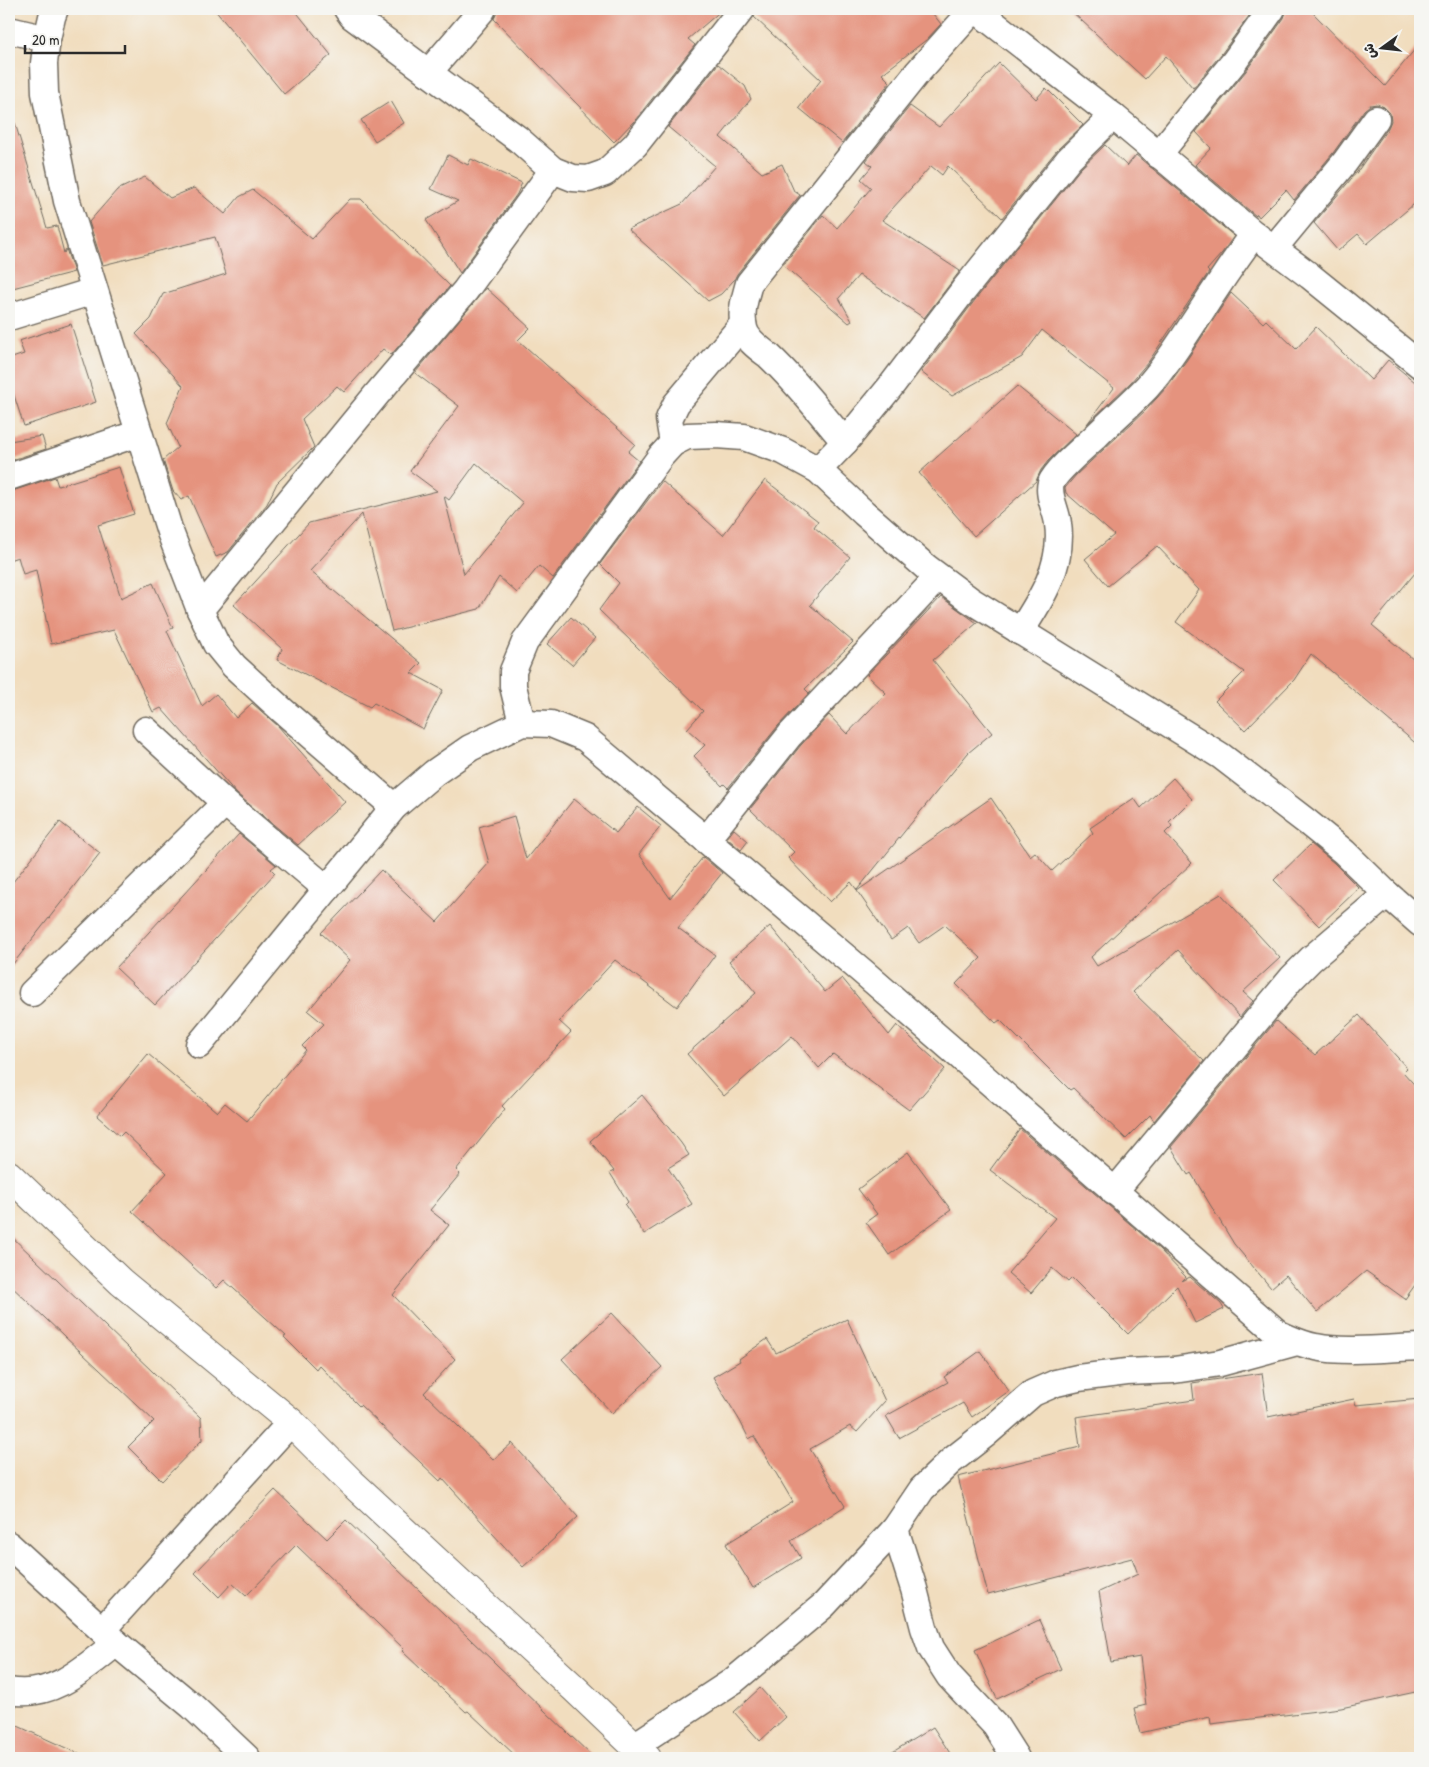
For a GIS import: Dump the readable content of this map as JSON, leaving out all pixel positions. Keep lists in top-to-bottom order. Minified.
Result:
{"scale_bar":"20 m","north":"left"}
